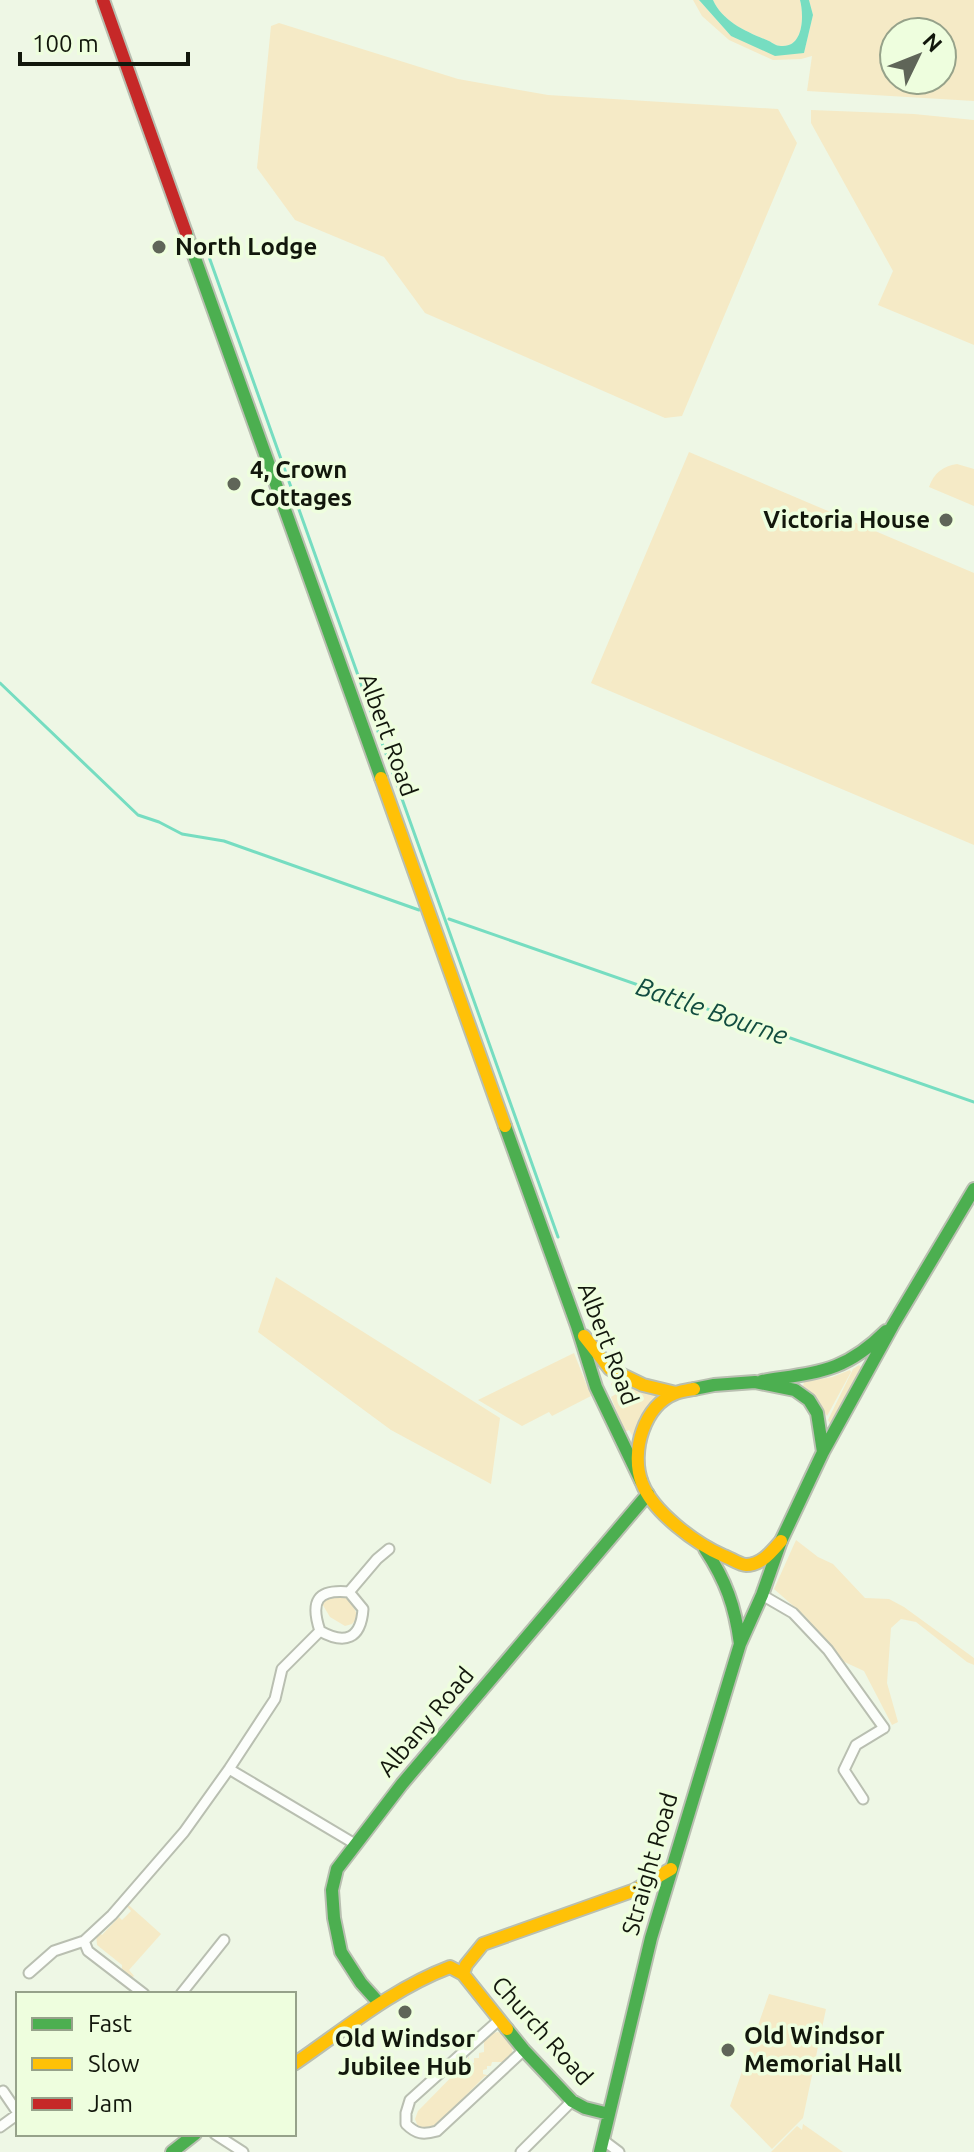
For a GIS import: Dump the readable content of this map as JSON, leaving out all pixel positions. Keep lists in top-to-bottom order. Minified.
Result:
{"streets":{"main road":["Albert Road","Albany Road","Straight Road","Church Road"]},"crossings":[["Albert Road","Albany Road"],["Albert Road","Straight Road"],["Albany Road","Straight Road"],["Albany Road","Church Road"],["Straight Road","Church Road"]],"water":["Battle Bourne"],"places":["North Lodge","4, Crown Cottages","Victoria House","Old Windsor Jubilee Hub","Old Windsor Memorial Hall"],"legend":["Fast","Slow","Jam"],"scale_bar":"100 m","north":"top right"}
